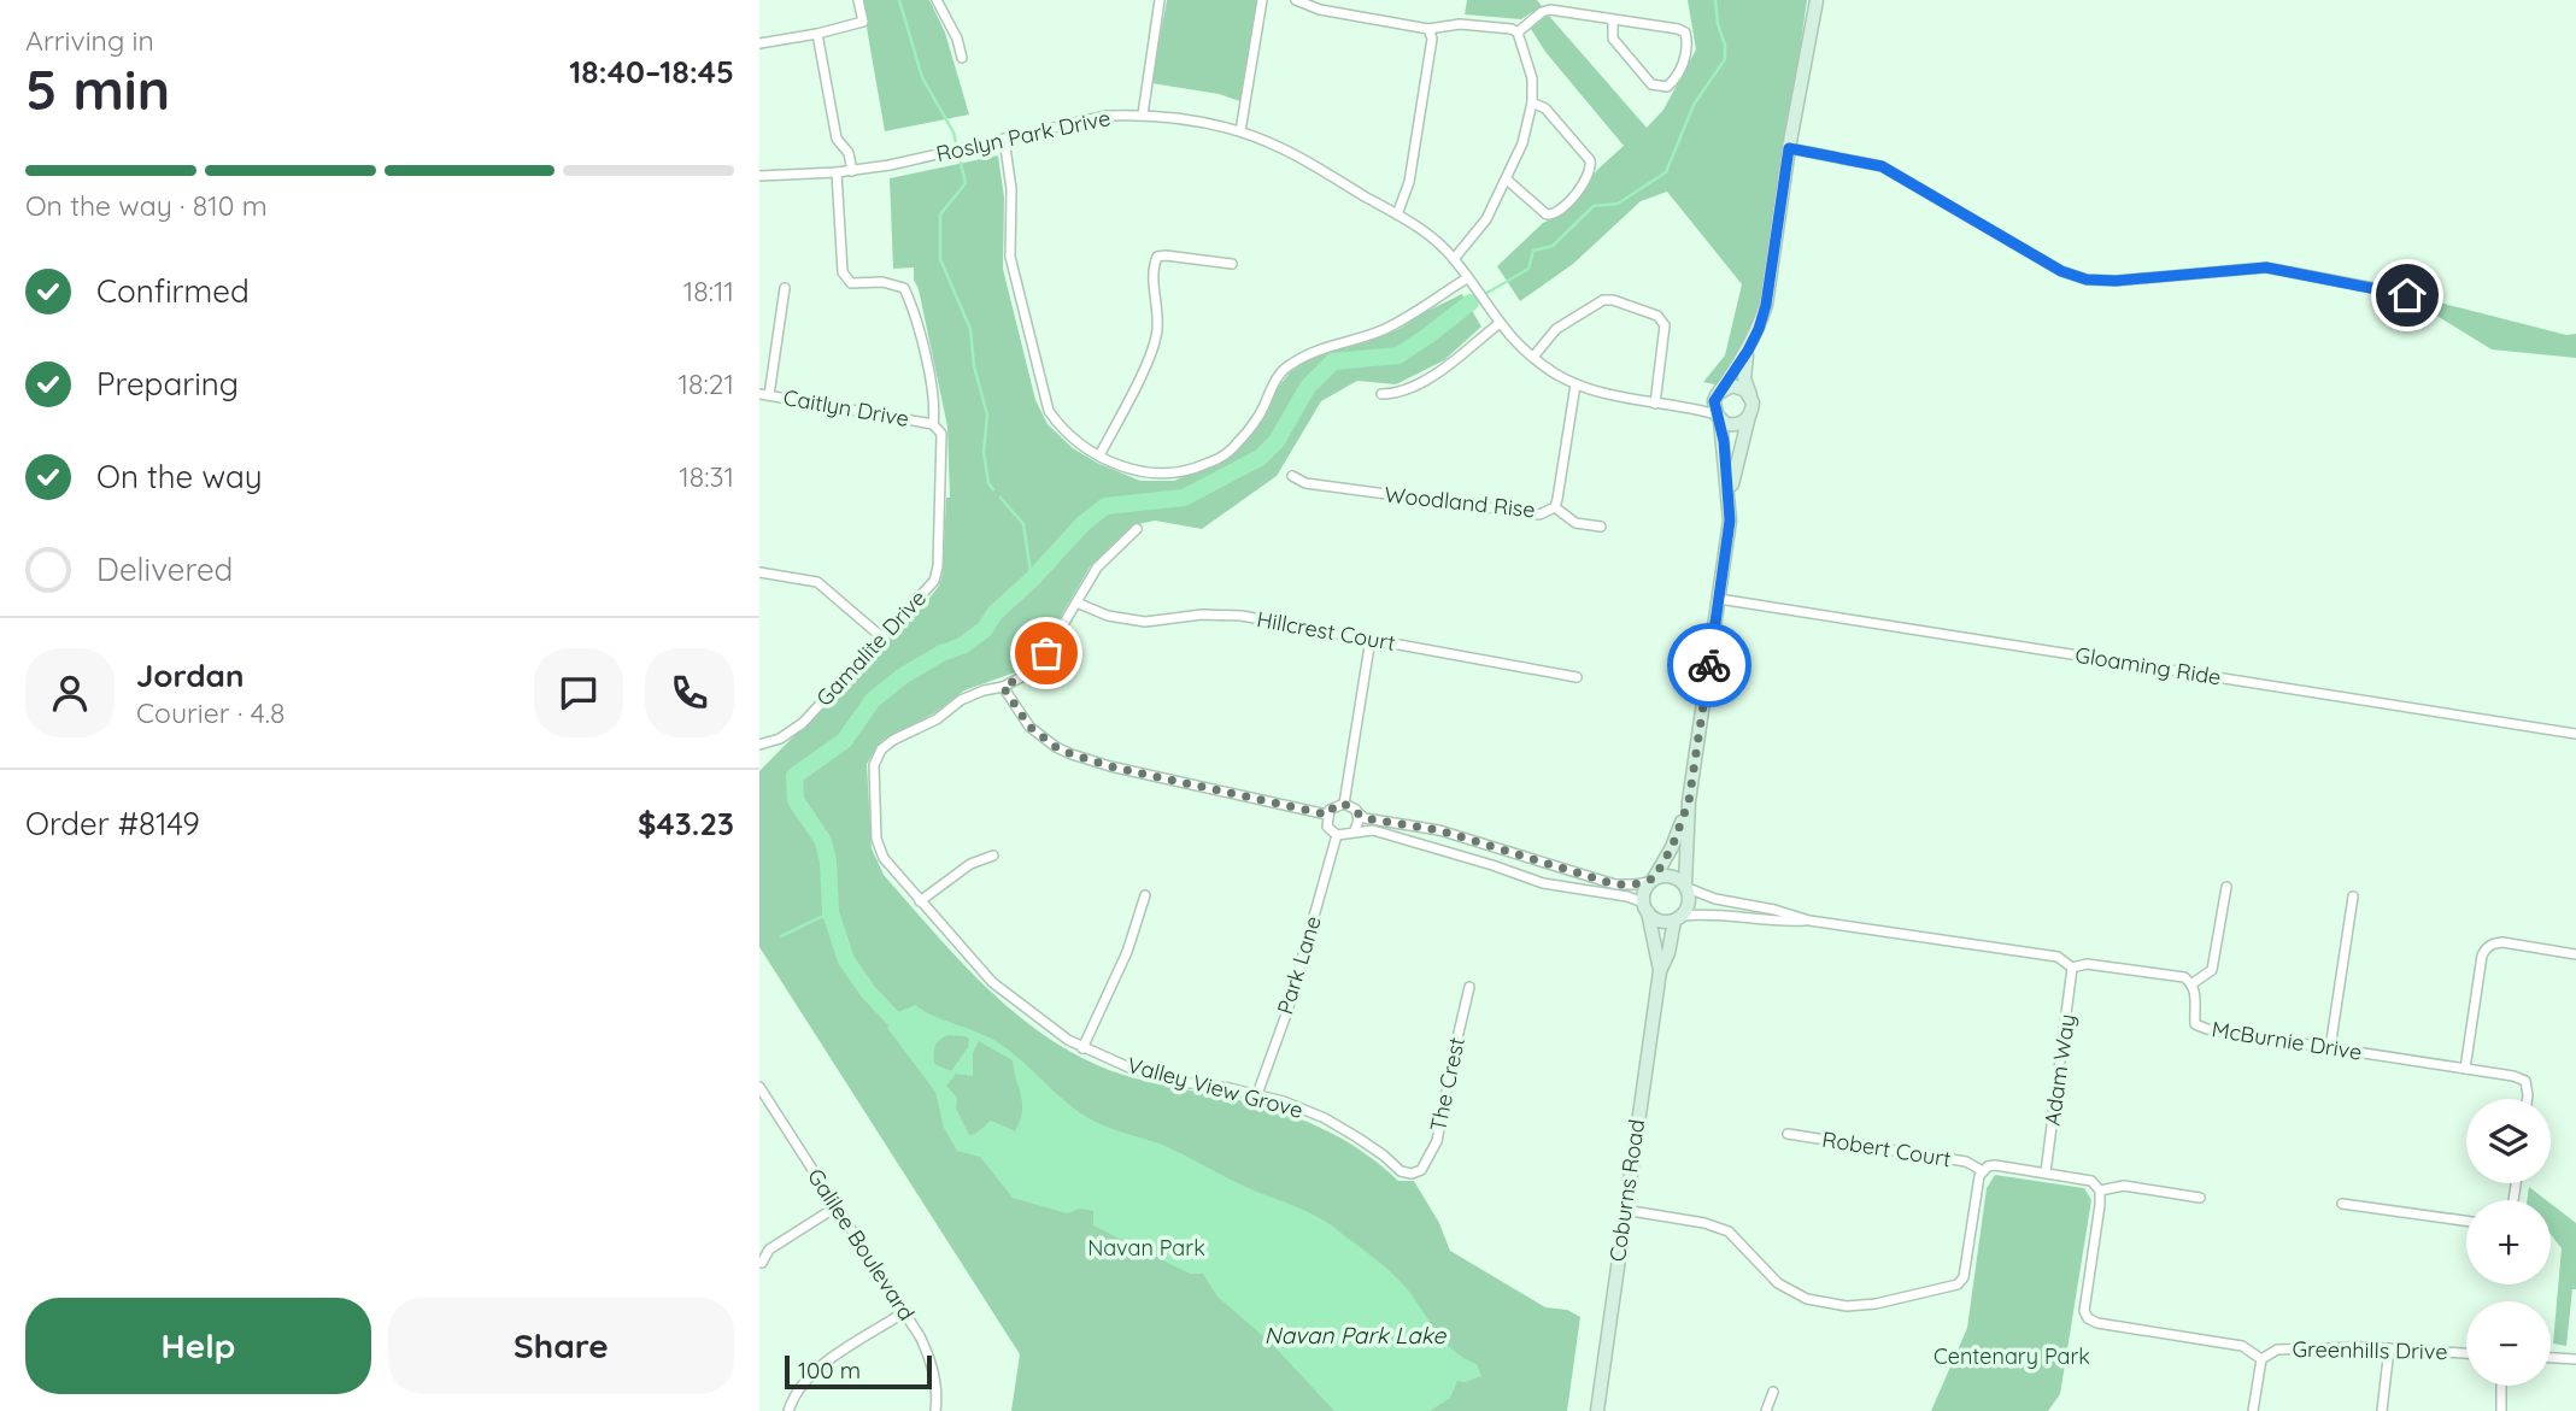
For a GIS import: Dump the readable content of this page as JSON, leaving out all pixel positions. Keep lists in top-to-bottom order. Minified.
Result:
{"streets":{"street":["Roslyn Park Drive","Caitlyn Drive","Woodland Rise","Hillcrest Court","Gamalite Drive","Gloaming Ride","Park Lane","McBurnie Drive","Adam Way","The Crest","Valley View Grove","Robert Court","Coburns Road","Galilee Boulevard","Greenhills Drive"]},"crossings":[["Roslyn Park Drive","Woodland Rise"],["Roslyn Park Drive","Gamalite Drive"],["Caitlyn Drive","Gamalite Drive"],["Hillcrest Court","Valley View Grove"],["Park Lane","Valley View Grove"],["Adam Way","Robert Court"],["The Crest","Valley View Grove"]],"water":["Navan Park Lake"],"parks":["Navan Park","Centenary Park"],"scale_bar":"100 m","page":{"heading":["5 min","Arriving in","18:40–18:45"],"panel":["Jordan","Courier · 4.8","Order #8149","$43.23"],"bar":"On the way · 810 m","list":[["Confirmed","18:11"],["Preparing","18:21"],["On the way","18:31"],"Delivered"],"map_buttons":["+","−"],"buttons":["Help","Share"],"scale":"100 m"}}
